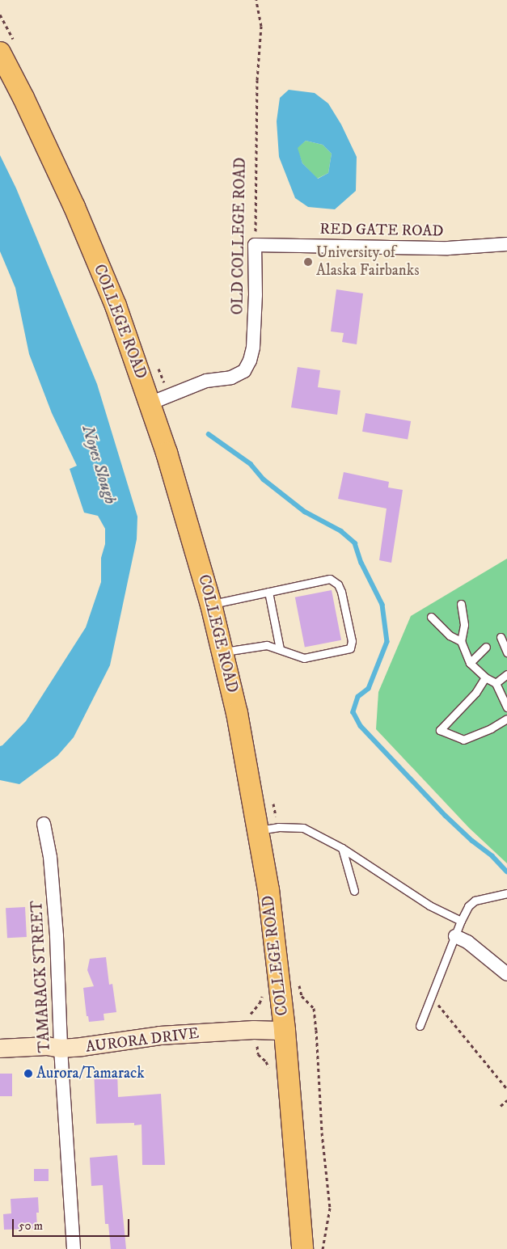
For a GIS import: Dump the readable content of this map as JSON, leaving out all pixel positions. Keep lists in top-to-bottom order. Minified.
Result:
{"streets":{"main road":["COLLEGE ROAD"],"street":["RED GATE ROAD","OLD COLLEGE ROAD","TAMARACK STREET","AURORA DRIVE"]},"crossings":[["RED GATE ROAD","OLD COLLEGE ROAD"],["OLD COLLEGE ROAD","COLLEGE ROAD"],["COLLEGE ROAD","AURORA DRIVE"],["TAMARACK STREET","AURORA DRIVE"]],"water":["Noyes Slough"],"places":["University of Alaska Fairbanks","Aurora/Tamarack"],"scale_bar":"50 m"}
